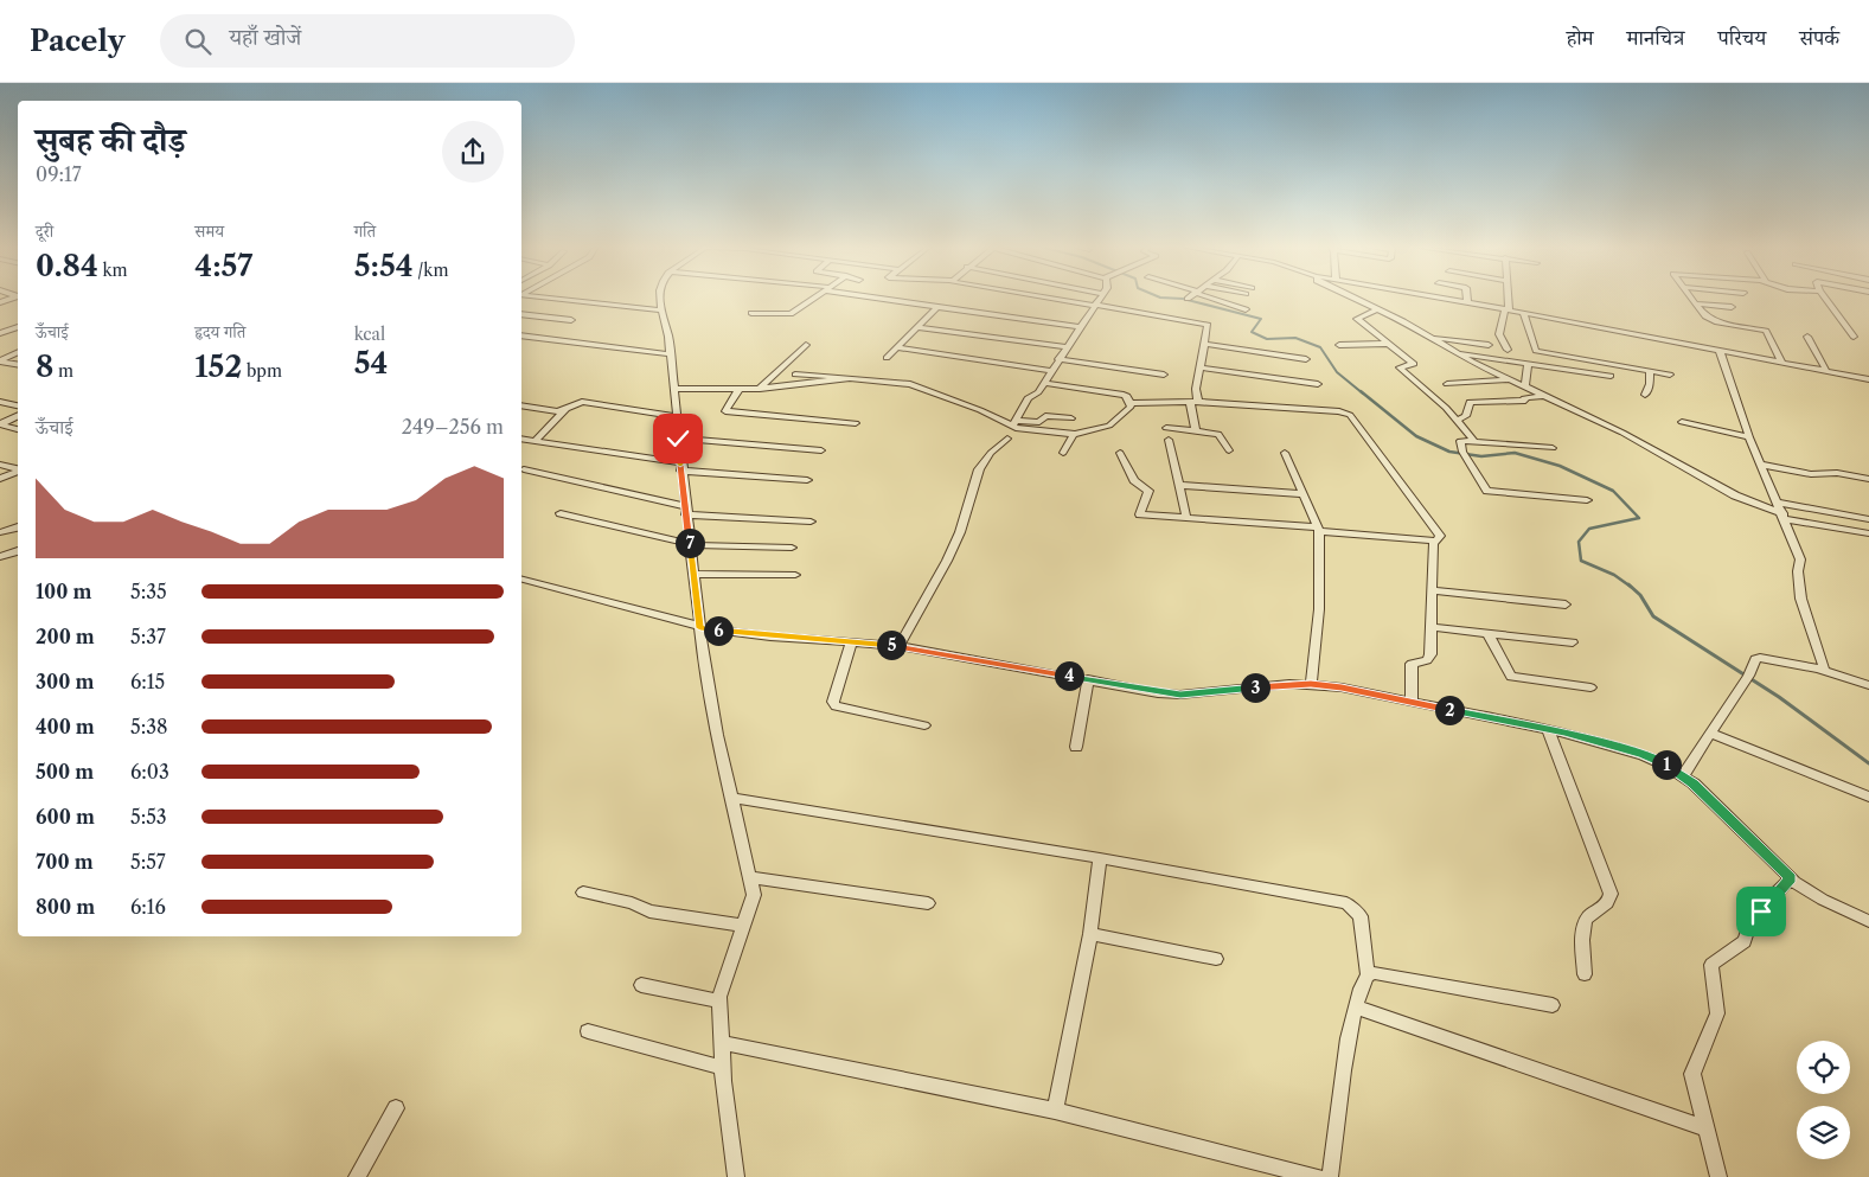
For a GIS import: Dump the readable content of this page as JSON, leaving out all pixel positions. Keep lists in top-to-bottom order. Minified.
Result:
{"page":{"header":"Pacely","search":"यहाँ खोजें","nav":["होम","मानचित्र","परिचय","संपर्क"],"heading":["सुबह की दौड़","09:17"],"stats":[["दूरी","0.84 km"],["समय","4:57"],["गति","5:54 /km"],["ऊँचाई","8 m"],["हृदय गति","152 bpm"],["kcal","54"]],"chart":["ऊँचाई","249–256 m"],"pins":["7","6","5","4","3","2","1"],"list":[{"name":"100 m","note":"5:35"},{"name":"200 m","note":"5:37"},{"name":"300 m","note":"6:15"},{"name":"400 m","note":"5:38"},{"name":"500 m","note":"6:03"},{"name":"600 m","note":"5:53"},{"name":"700 m","note":"5:57"},{"name":"800 m","note":"6:16"}]}}
